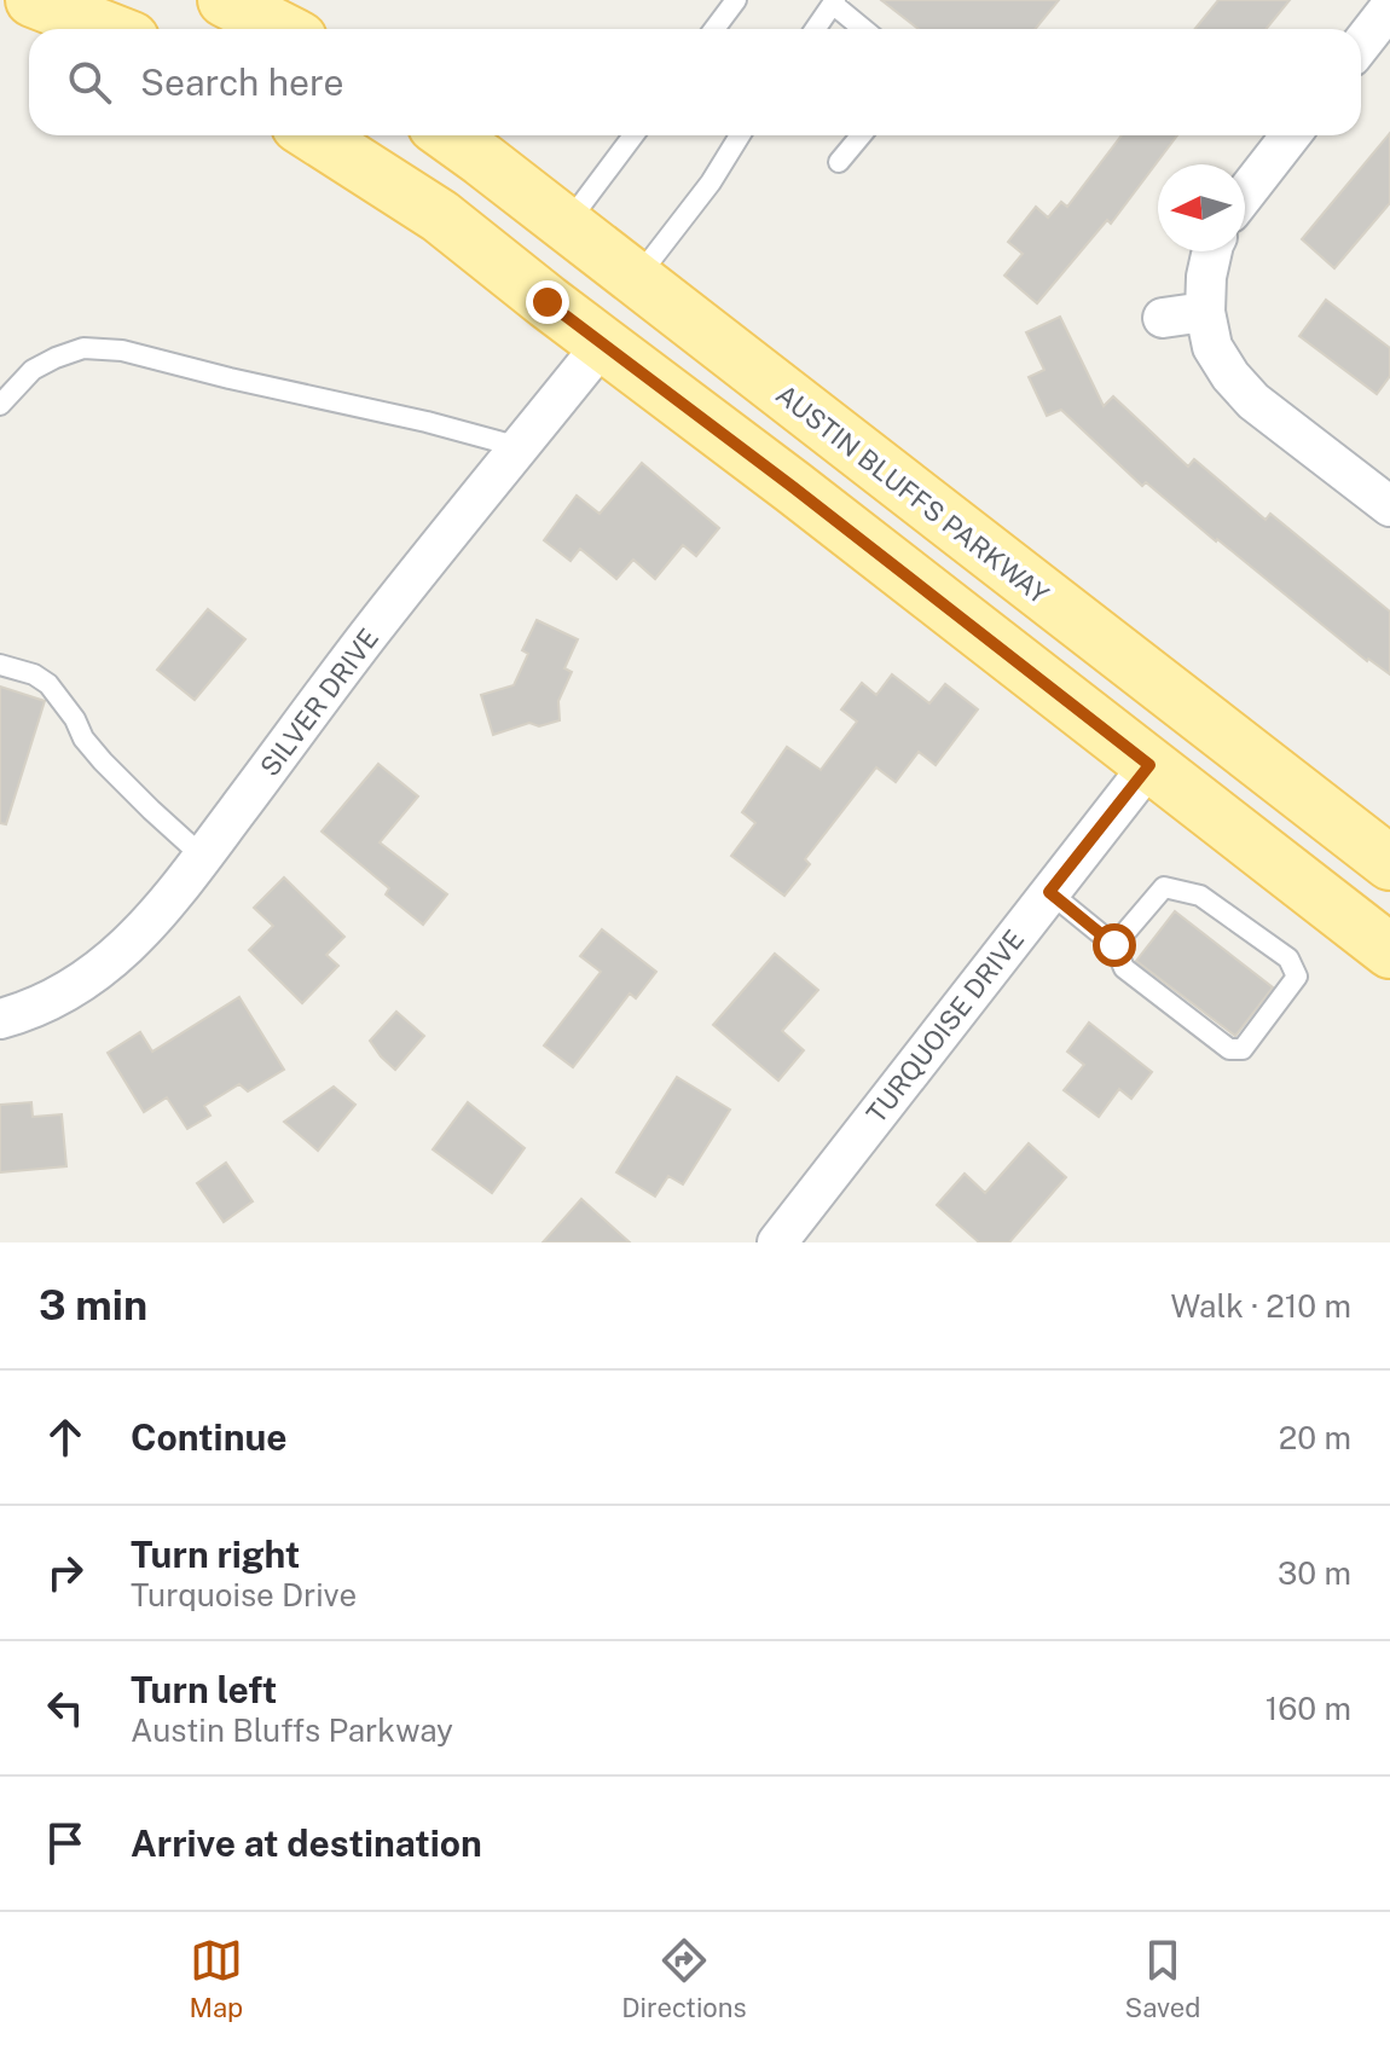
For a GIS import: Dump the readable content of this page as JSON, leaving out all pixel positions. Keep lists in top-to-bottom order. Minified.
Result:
{"streets":{"main road":["AUSTIN BLUFFS PARKWAY"],"street":["SILVER DRIVE","TURQUOISE DRIVE"]},"north":"left","page":{"search":"Search here","heading":["3 min","Walk · 210 m"],"list":[["Continue","20 m"],["Turn right","Turquoise Drive","30 m"],["Turn left","Austin Bluffs Parkway","160 m"],"Arrive at destination"],"nav":["Map","Directions","Saved"]}}
